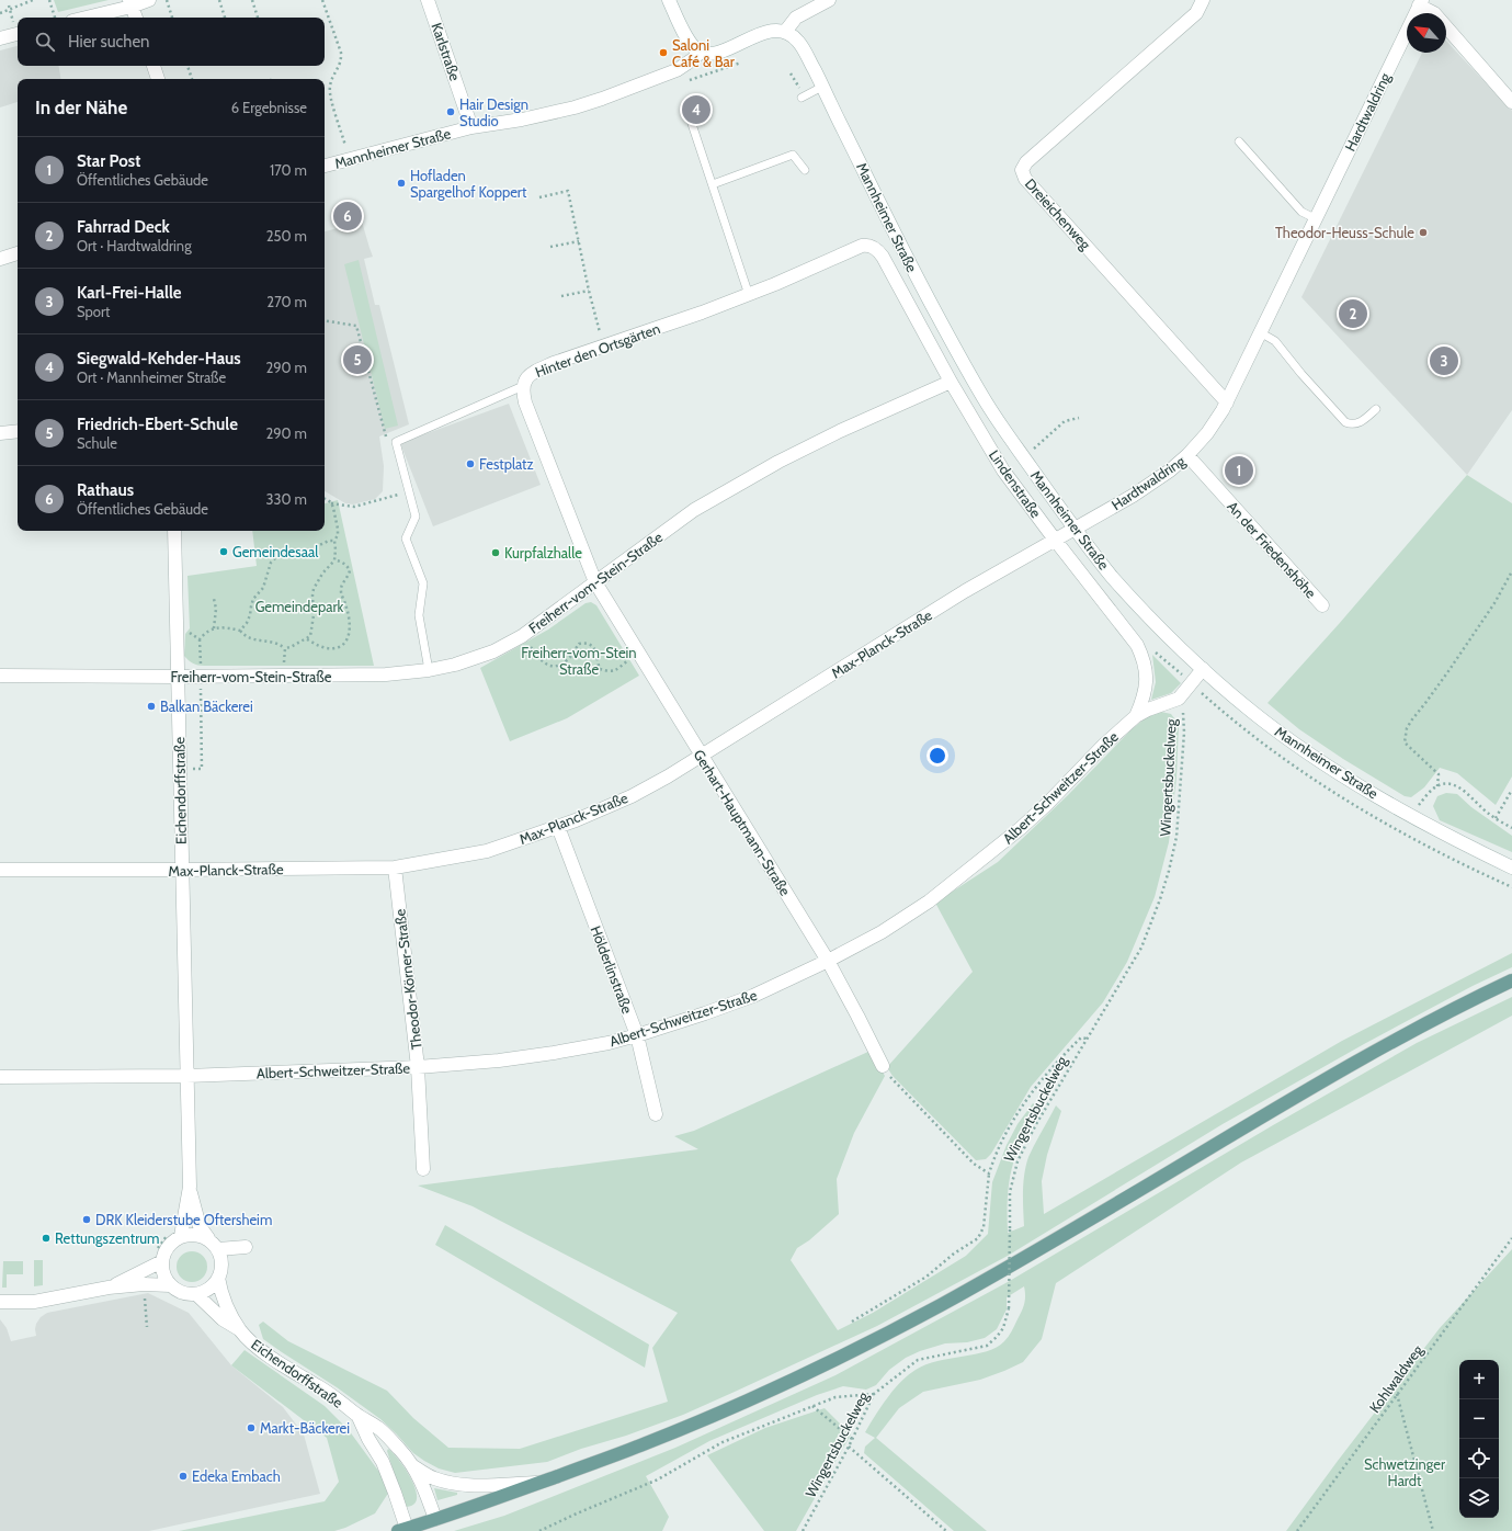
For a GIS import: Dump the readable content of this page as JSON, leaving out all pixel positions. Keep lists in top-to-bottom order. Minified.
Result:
{"streets":{"street":["Karlstraße","Hardtwaldring","Mannheimer Straße","Dreieichenweg","Hinter den Ortsgärten","Lindenstraße","An der Friedenshöhe","Freiherr-vom-Stein-Straße","Max-Planck-Straße","Albert-Schweitzer-Straße","Eichendorffstraße","Gerhart-Hauptmann-Straße","Hölderlinstraße","Theodor-Körner-Straße"],"path":["Wingertsbuckelweg","Kohlwaldweg"]},"crossings":[["Karlstraße","Mannheimer Straße"],["Hardtwaldring","Mannheimer Straße"],["Hardtwaldring","Dreieichenweg"],["Hardtwaldring","An der Friedenshöhe"],["Hardtwaldring","Max-Planck-Straße"],["Mannheimer Straße","Max-Planck-Straße"],["Hinter den Ortsgärten","Lindenstraße"],["Hinter den Ortsgärten","Freiherr-vom-Stein-Straße"],["Hinter den Ortsgärten","Gerhart-Hauptmann-Straße"],["Lindenstraße","Freiherr-vom-Stein-Straße"],["Lindenstraße","Max-Planck-Straße"],["Lindenstraße","Albert-Schweitzer-Straße"],["Freiherr-vom-Stein-Straße","Eichendorffstraße"],["Freiherr-vom-Stein-Straße","Gerhart-Hauptmann-Straße"],["Max-Planck-Straße","Eichendorffstraße"],["Max-Planck-Straße","Gerhart-Hauptmann-Straße"],["Max-Planck-Straße","Hölderlinstraße"],["Max-Planck-Straße","Theodor-Körner-Straße"],["Wingertsbuckelweg","Albert-Schweitzer-Straße"],["Albert-Schweitzer-Straße","Eichendorffstraße"],["Albert-Schweitzer-Straße","Gerhart-Hauptmann-Straße"],["Albert-Schweitzer-Straße","Hölderlinstraße"],["Albert-Schweitzer-Straße","Theodor-Körner-Straße"]],"parks":["Gemeindepark","Freiherr-vom-Stein Straße","Schwetzinger Hardt"],"places":["Saloni Café & Bar","Hair Design Studio","Hofladen Spargelhof Koppert","Theodor-Heuss-Schule","Festplatz","Gemeindesaal","Kurpfalzhalle","Balkan Bäckerei","DRK Kleiderstube Oftersheim","Rettungszentrum","Markt-Bäckerei","Edeka Embach"],"north":"top left","page":{"search":"Hier suchen","heading":["In der Nähe","6 Ergebnisse"],"pins":["4","6","2","5","3","1"],"list":[{"mark":"1","name":"Star Post","note":"Öffentliches Gebäude","value":"170 m"},{"mark":"2","name":"Fahrrad Deck","note":"Ort · Hardtwaldring","value":"250 m"},{"mark":"3","name":"Karl-Frei-Halle","note":"Sport","value":"270 m"},{"mark":"4","name":"Siegwald-Kehder-Haus","note":"Ort · Mannheimer Straße","value":"290 m"},{"mark":"5","name":"Friedrich-Ebert-Schule","note":"Schule","value":"290 m"},{"mark":"6","name":"Rathaus","note":"Öffentliches Gebäude","value":"330 m"}],"map_buttons":["+","−"]}}
